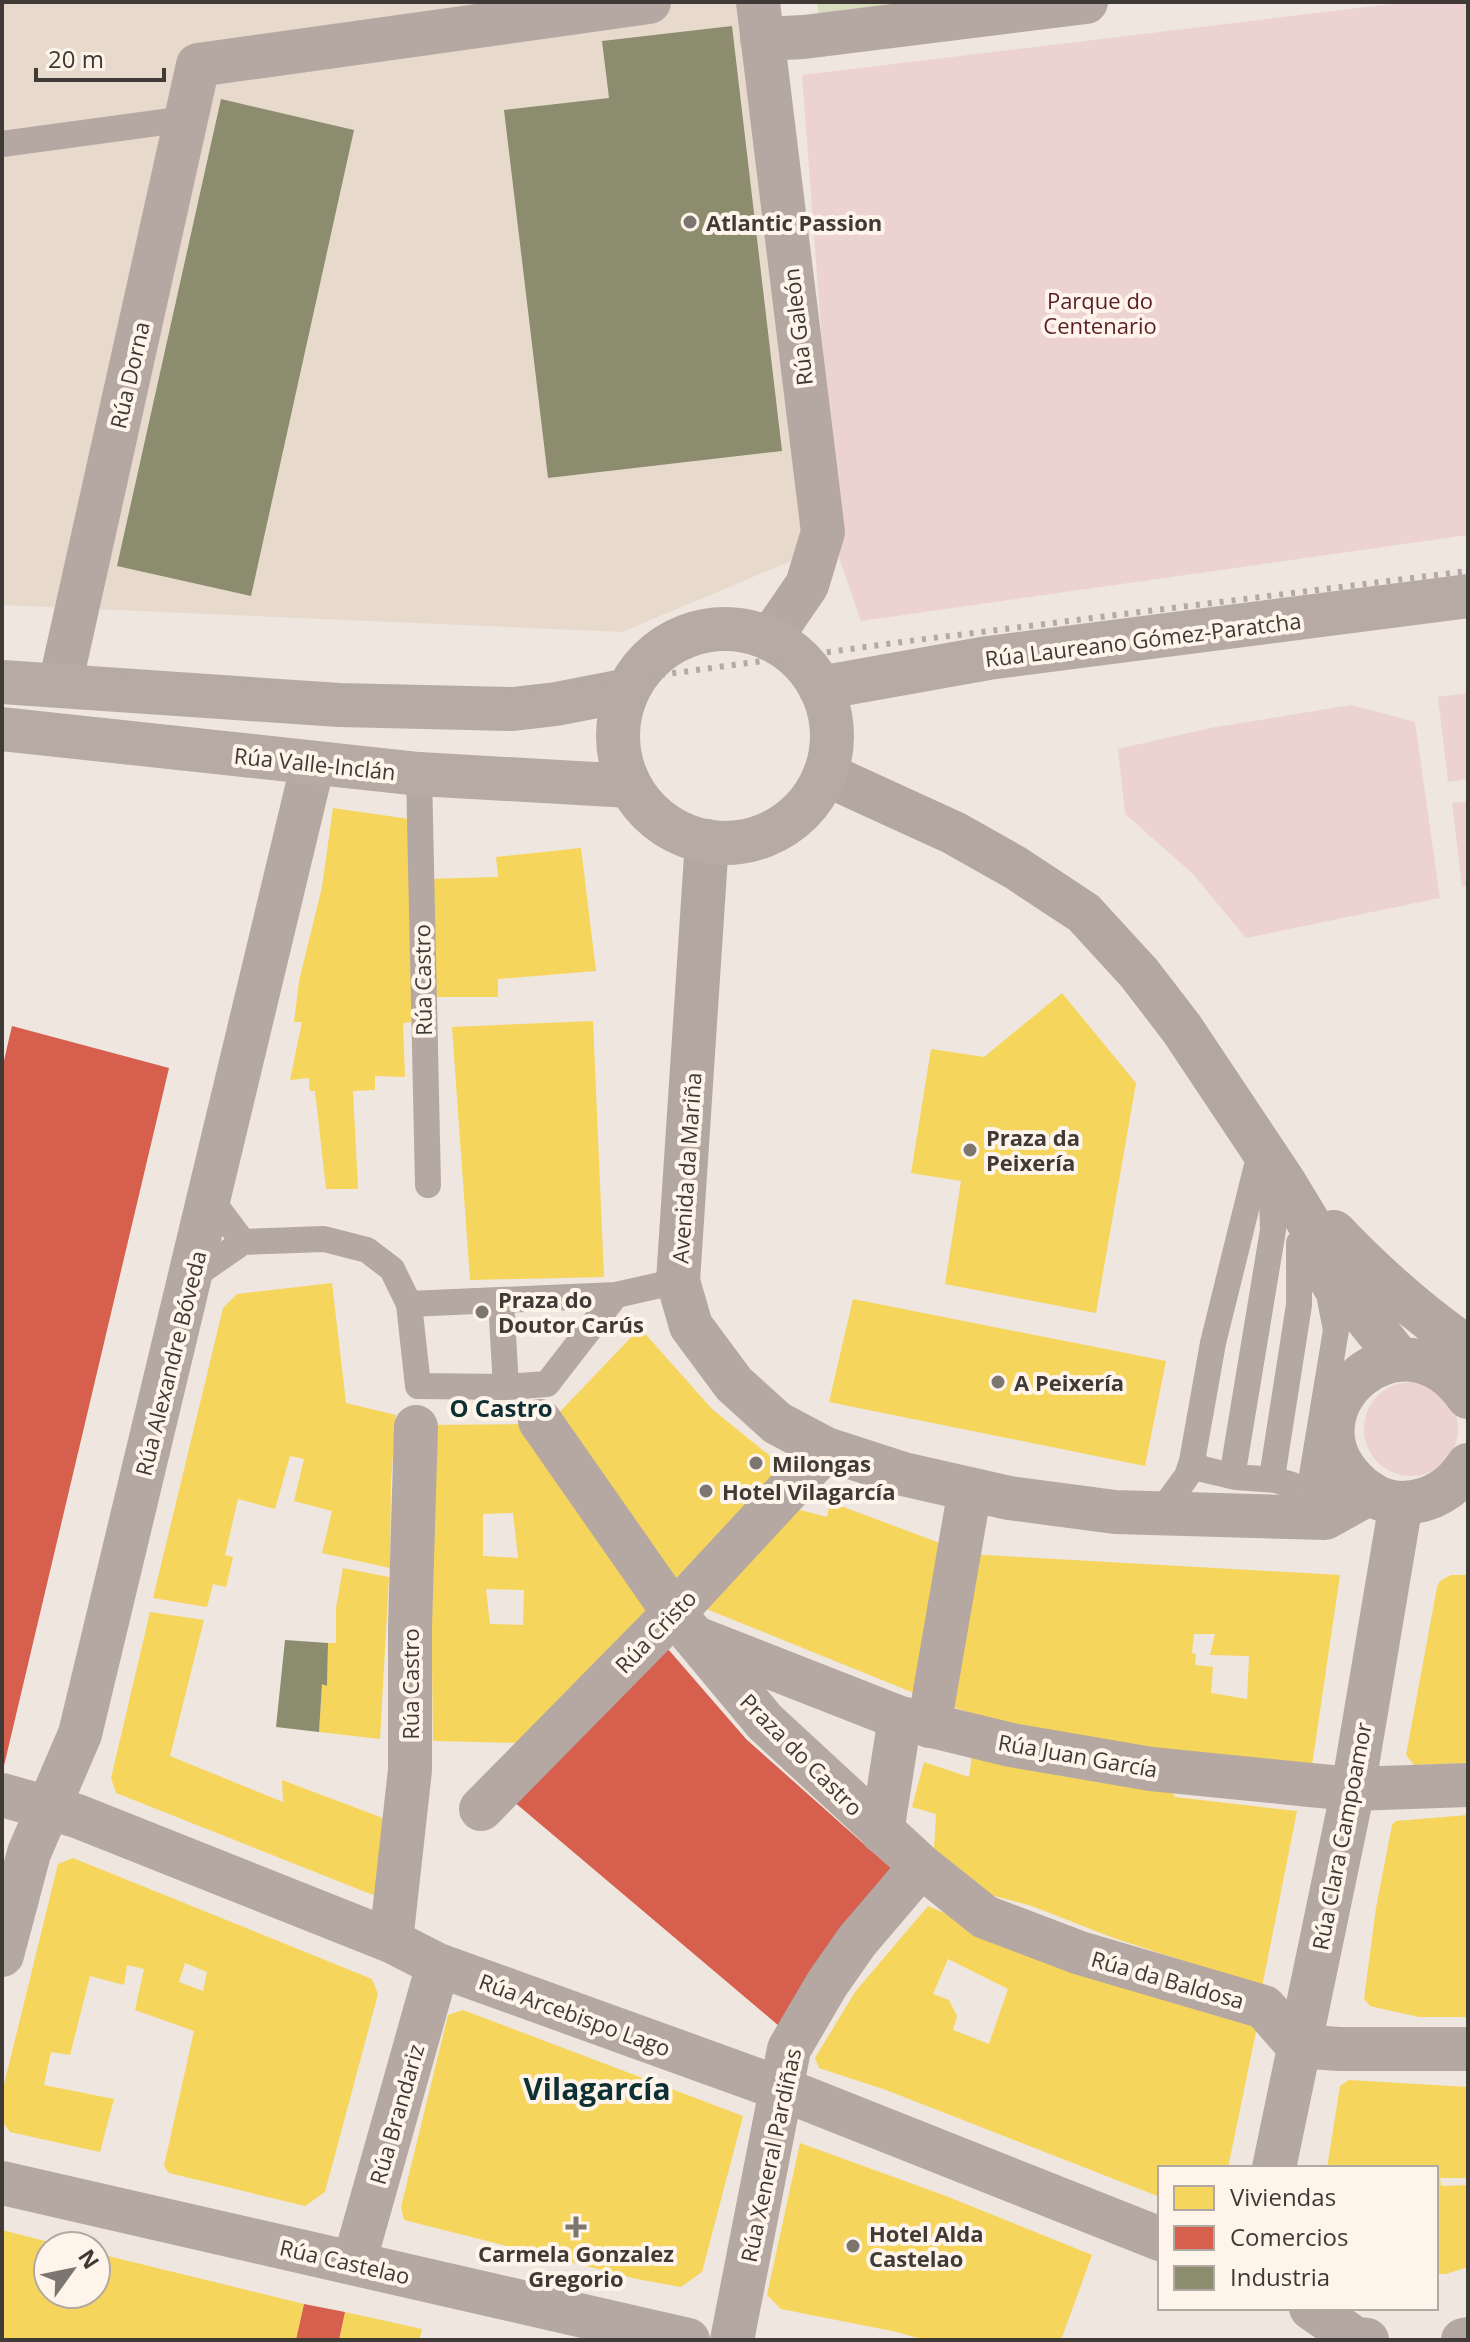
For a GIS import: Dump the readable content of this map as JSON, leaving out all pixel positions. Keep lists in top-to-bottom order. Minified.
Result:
{"streets":{"main road":["Rúa Laureano Gómez-Paratcha","Rúa Valle-Inclán"],"street":["Rúa Galeón","Rúa Dorna","Rúa Castro","Avenida da Mariña","Rúa Alexandre Bóveda","Rúa Cristo","Praza do Castro","Rúa Juan García","Rúa Clara Campoamor","Rúa da Baldosa","Rúa Arcebispo Lago","Rúa Brandariz","Rúa Xeneral Pardiñas","Rúa Castelao"]},"crossings":[["Rúa Galeón","Rúa Laureano Gómez-Paratcha"],["Rúa Galeón","Rúa Valle-Inclán"],["Rúa Galeón","Avenida da Mariña"],["Rúa Laureano Gómez-Paratcha","Rúa Valle-Inclán"],["Rúa Laureano Gómez-Paratcha","Avenida da Mariña"],["Rúa Valle-Inclán","Rúa Castro"],["Rúa Valle-Inclán","Avenida da Mariña"],["Rúa Valle-Inclán","Rúa Alexandre Bóveda"],["Rúa Castro","Rúa Arcebispo Lago"],["Avenida da Mariña","Rúa Cristo"],["Avenida da Mariña","Rúa Clara Campoamor"],["Rúa Alexandre Bóveda","Rúa Arcebispo Lago"],["Rúa Cristo","Praza do Castro"],["Praza do Castro","Rúa Juan García"],["Praza do Castro","Rúa da Baldosa"],["Praza do Castro","Rúa Xeneral Pardiñas"],["Rúa Juan García","Rúa Clara Campoamor"],["Rúa Clara Campoamor","Rúa da Baldosa"],["Rúa da Baldosa","Rúa Xeneral Pardiñas"],["Rúa Arcebispo Lago","Rúa Brandariz"],["Rúa Arcebispo Lago","Rúa Xeneral Pardiñas"],["Rúa Brandariz","Rúa Castelao"]],"districts":["O Castro","Vilagarcía"],"parks":["Parque do Centenario"],"places":{"other":["Atlantic Passion","Praza da Peixería","Praza do Doutor Carús","A Peixería","Milongas","Hotel Vilagarcía","Hotel Alda Castelao"],"health":["Carmela Gonzalez Gregorio"]},"legend":["Viviendas","Comercios","Industria"],"scale_bar":"20 m","north":"top right"}
